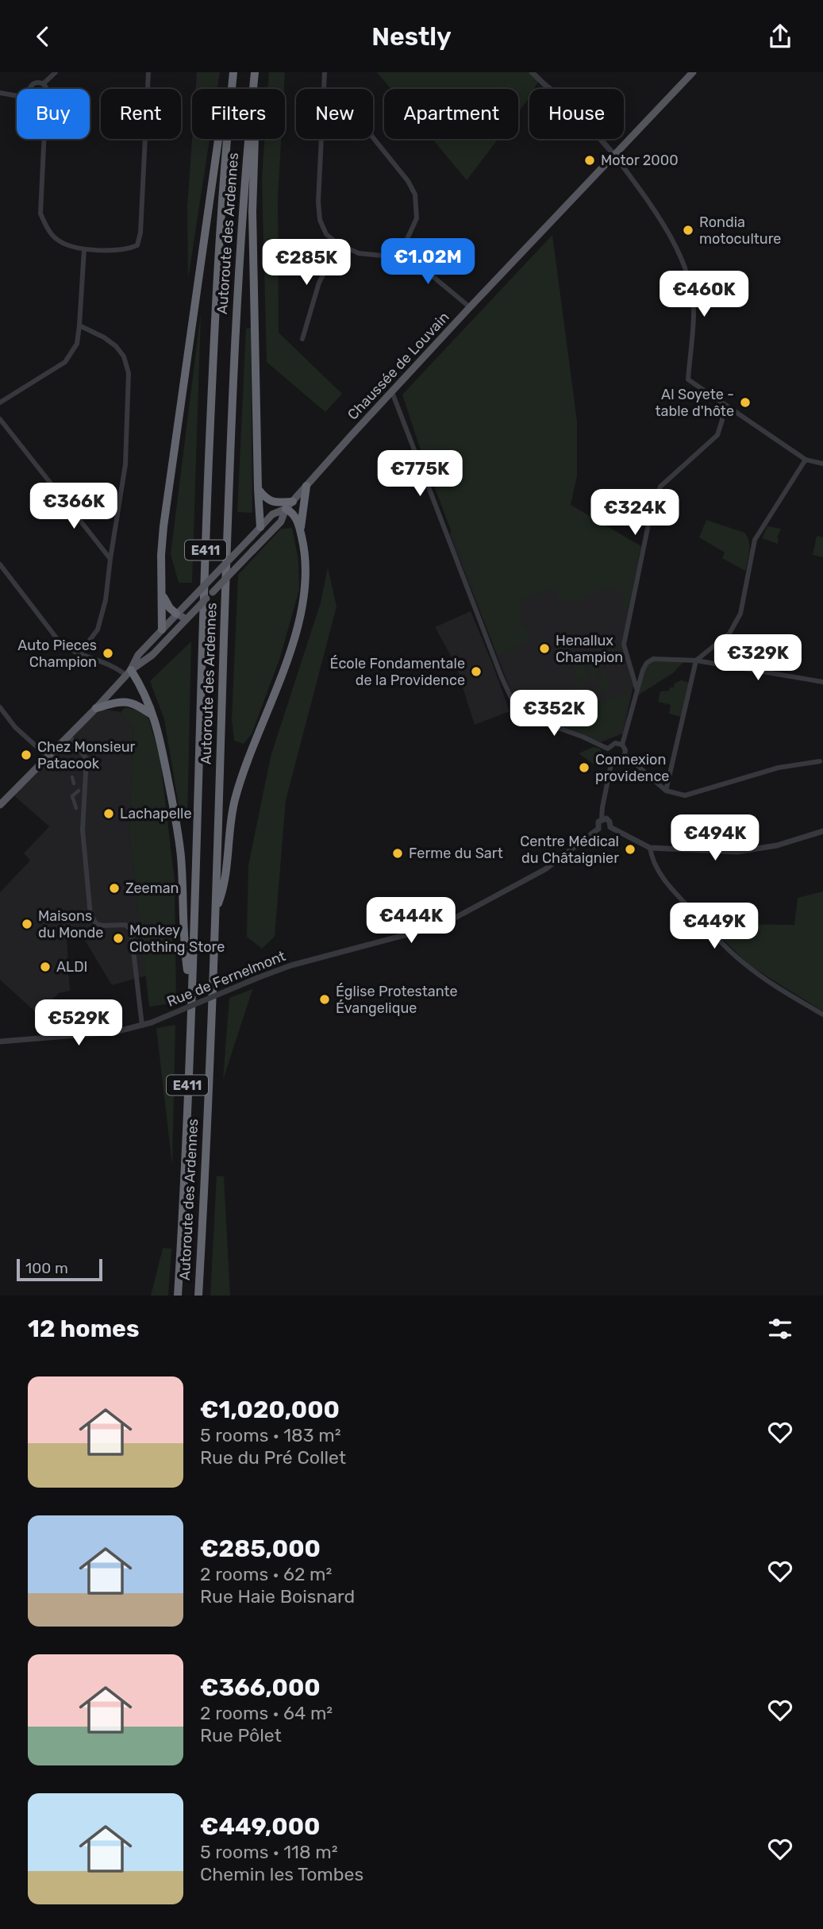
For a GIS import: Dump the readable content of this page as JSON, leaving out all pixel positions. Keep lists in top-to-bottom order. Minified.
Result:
{"streets":{"highway":["Autoroute des Ardennes","E411"],"main road":["Chaussée de Louvain"],"street":["Rue de Fernelmont"]},"places":["Motor 2000","Rondia motoculture","Al Soyete - table d'hôte","Henallux Champion","Auto Pieces Champion","École Fondamentale de la Providence","Chez Monsieur Patacook","Connexion providence","Lachapelle","Centre Médical du Châtaignier","Ferme du Sart","Zeeman","Maisons du Monde","Monkey Clothing Store","ALDI","Église Protestante Évangelique"],"scale_bar":"100 m","page":{"header":"Nestly","chip":["Buy","Rent","Filters","New","Apartment","House"],"price":["€1.02M","€285K","€460K","€775K","€366K","€324K","€329K","€352K","€494K","€444K","€449K","€529K"],"scale":"100 m","heading":"12 homes","list":[{"name":"€1,020,000","note":"5 rooms · 183 m² · Rue du Pré Collet"},{"name":"€285,000","note":"2 rooms · 62 m² · Rue Haie Boisnard"},{"name":"€366,000","note":"2 rooms · 64 m² · Rue Pôlet"},{"name":"€449,000","note":"5 rooms · 118 m² · Chemin les Tombes"}]}}
